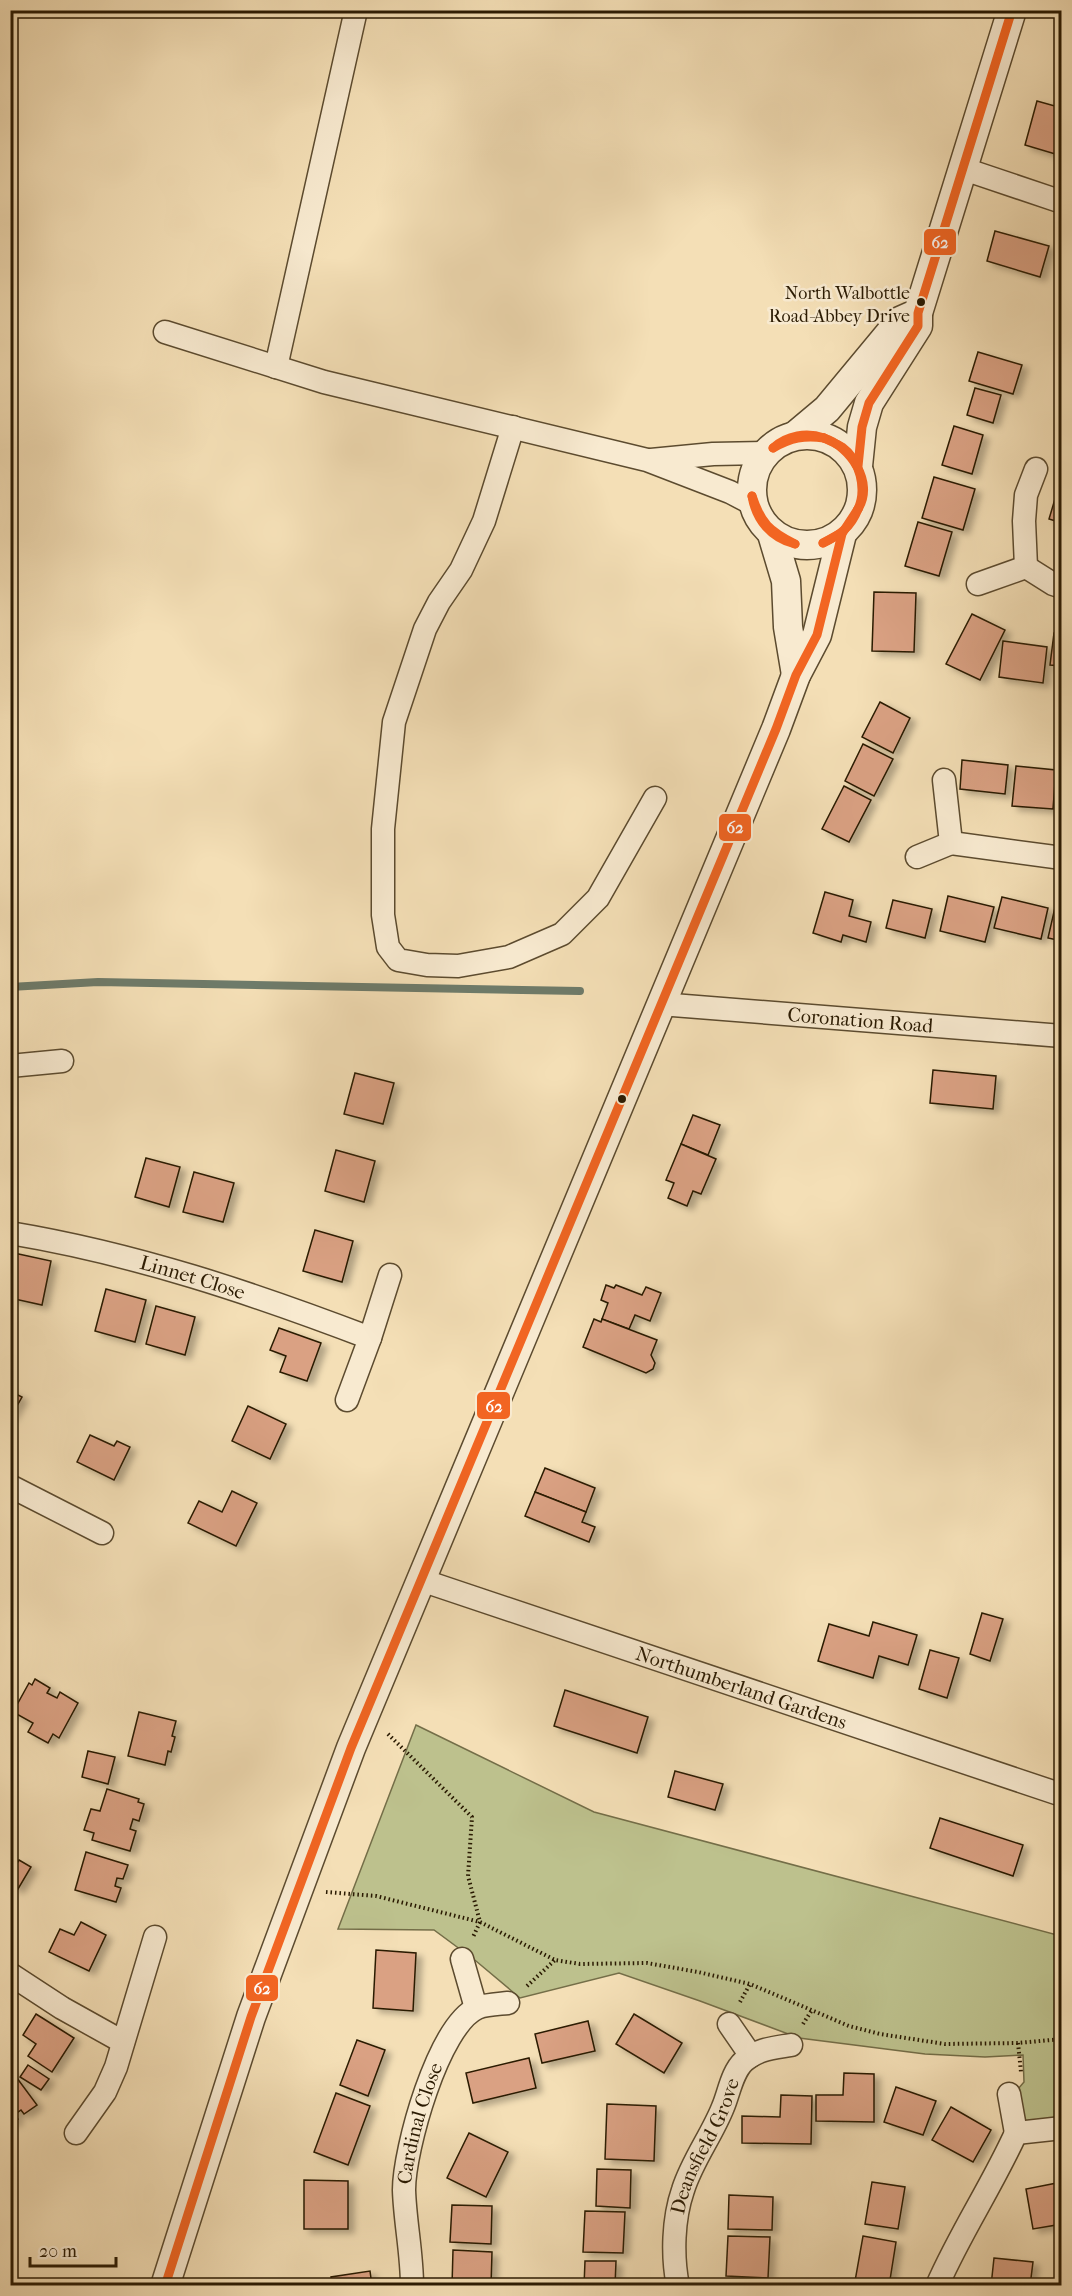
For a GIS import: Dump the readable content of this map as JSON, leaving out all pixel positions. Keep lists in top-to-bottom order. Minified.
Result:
{"streets":{"street":["Coronation Road","Linnet Close","Northumberland Gardens","Cardinal Close","Deansfield Grove"]},"places":["North Walbottle Road-Abbey Drive"],"lines":["transit line 62"],"scale_bar":"20 m"}
